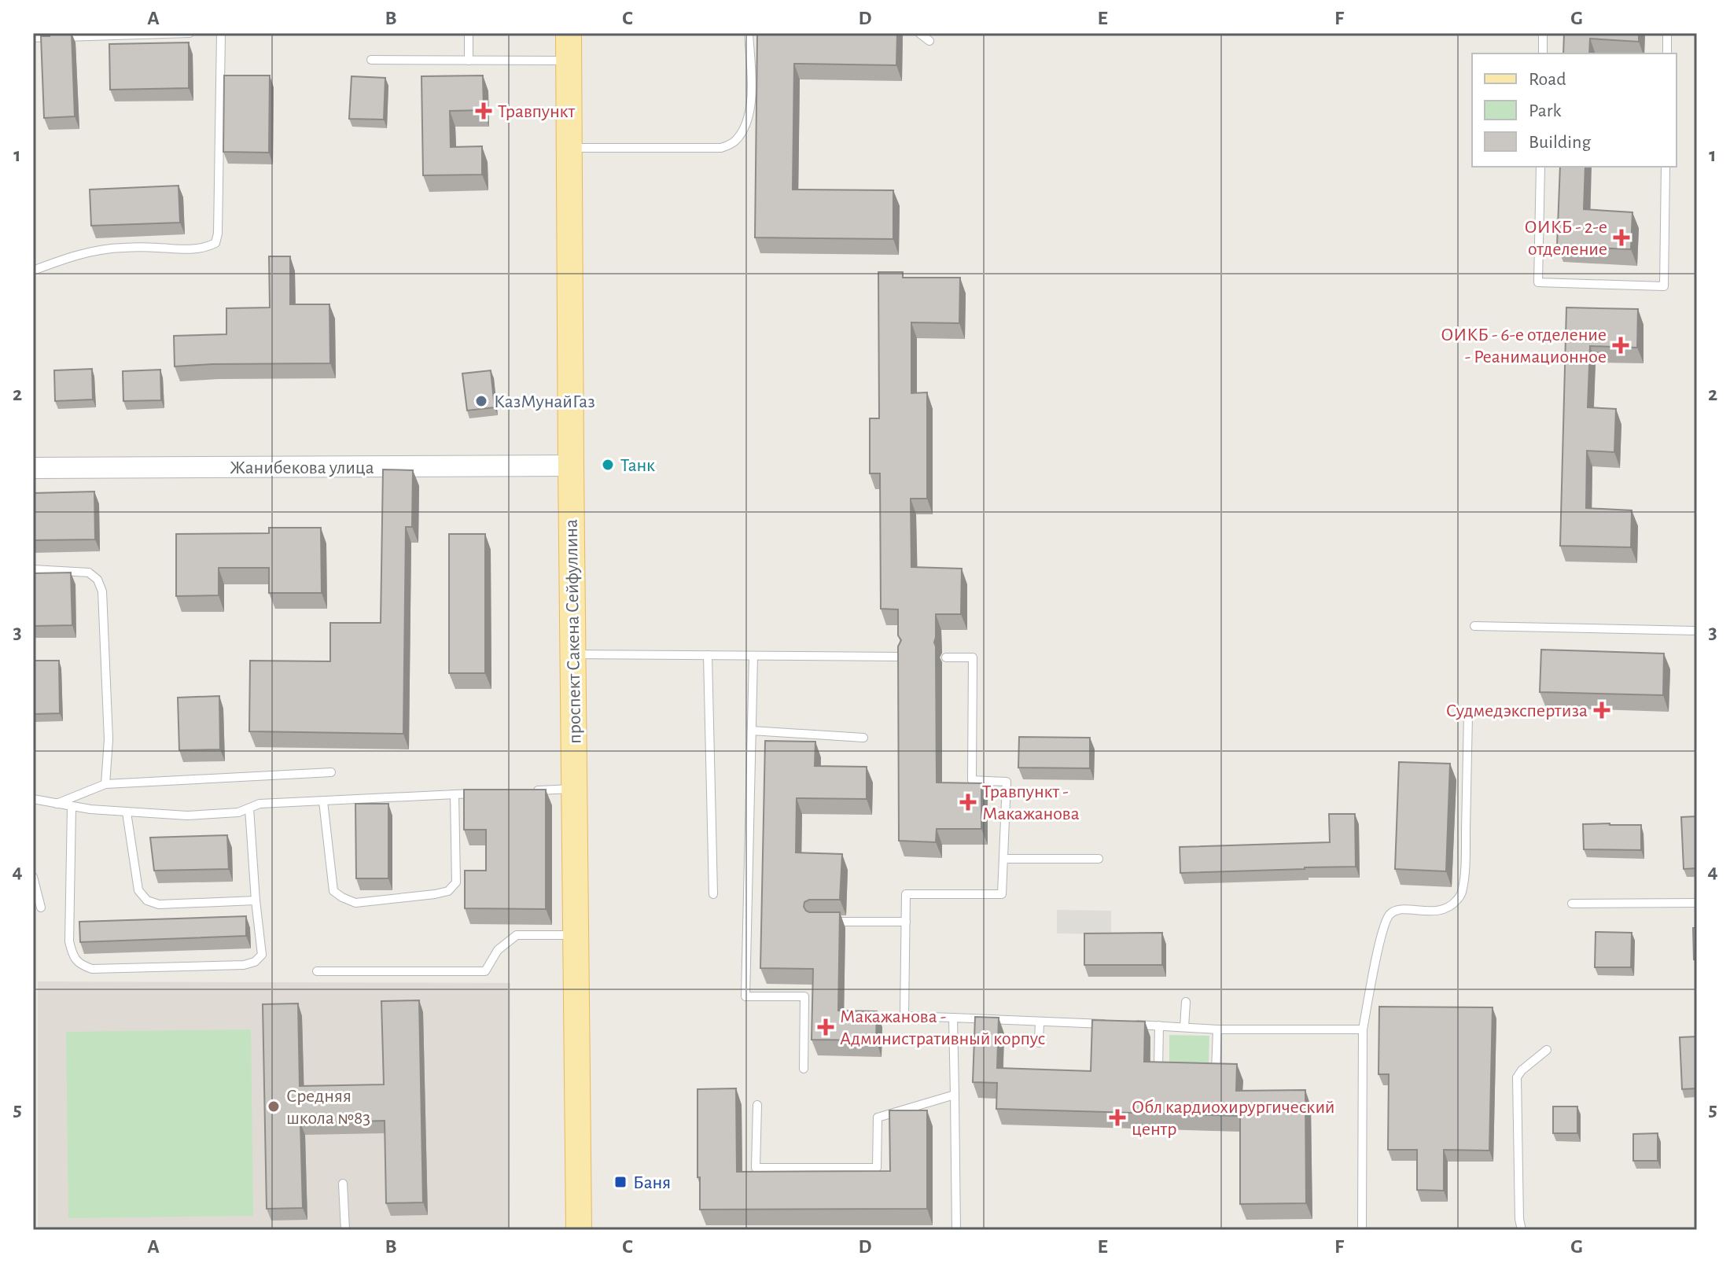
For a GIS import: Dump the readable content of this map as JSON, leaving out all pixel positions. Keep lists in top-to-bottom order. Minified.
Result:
{"streets":{"main road":["проспект Сакена Сейфуллина"],"street":["Жанибекова улица"]},"crossings":[["Жанибекова улица","проспект Сакена Сейфуллина"]],"places":{"health":["Травпункт","ОИКБ - 2-е отделение","ОИКБ - 6-е отделение - Реанимационное","Судмедэкспертиза","Травпункт - Макажанова","Макажанова - Административный корпус","Обл кардиохирургический центр"],"other":["КазМунайГаз","Танк","Средняя школа №83"],"transit":["Баня"]},"legend":["Road","Park","Building"],"grid":{"columns":["A","B","C","D","E","F","G"],"rows":["1","2","3","4","5"]}}
